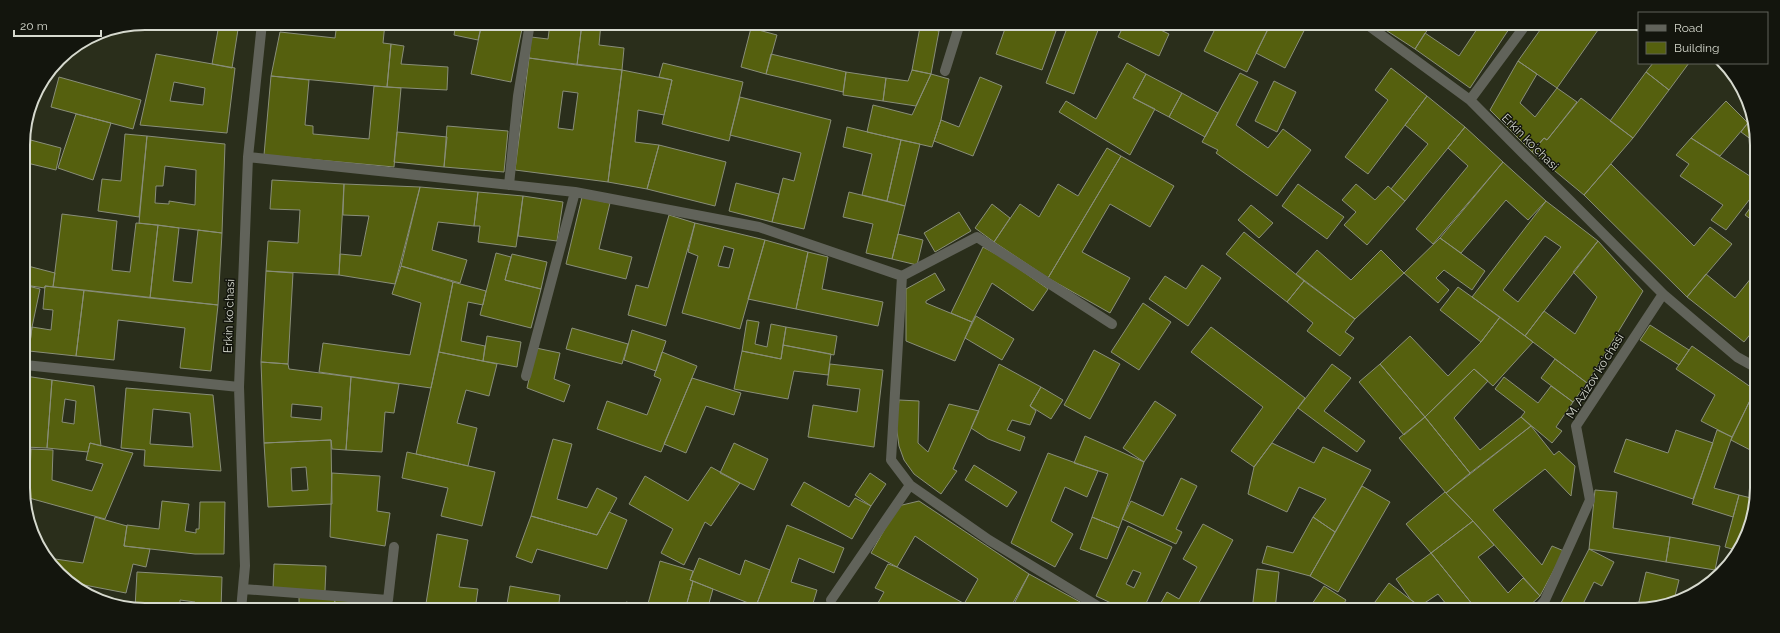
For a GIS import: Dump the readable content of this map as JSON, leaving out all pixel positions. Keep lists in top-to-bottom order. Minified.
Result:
{"streets":{"street":["Erkin koʻchasi","M. Azizov koʻchasi"]},"crossings":[["Erkin koʻchasi","M. Azizov koʻchasi"]],"legend":["Road","Building"],"scale_bar":"20 m"}
